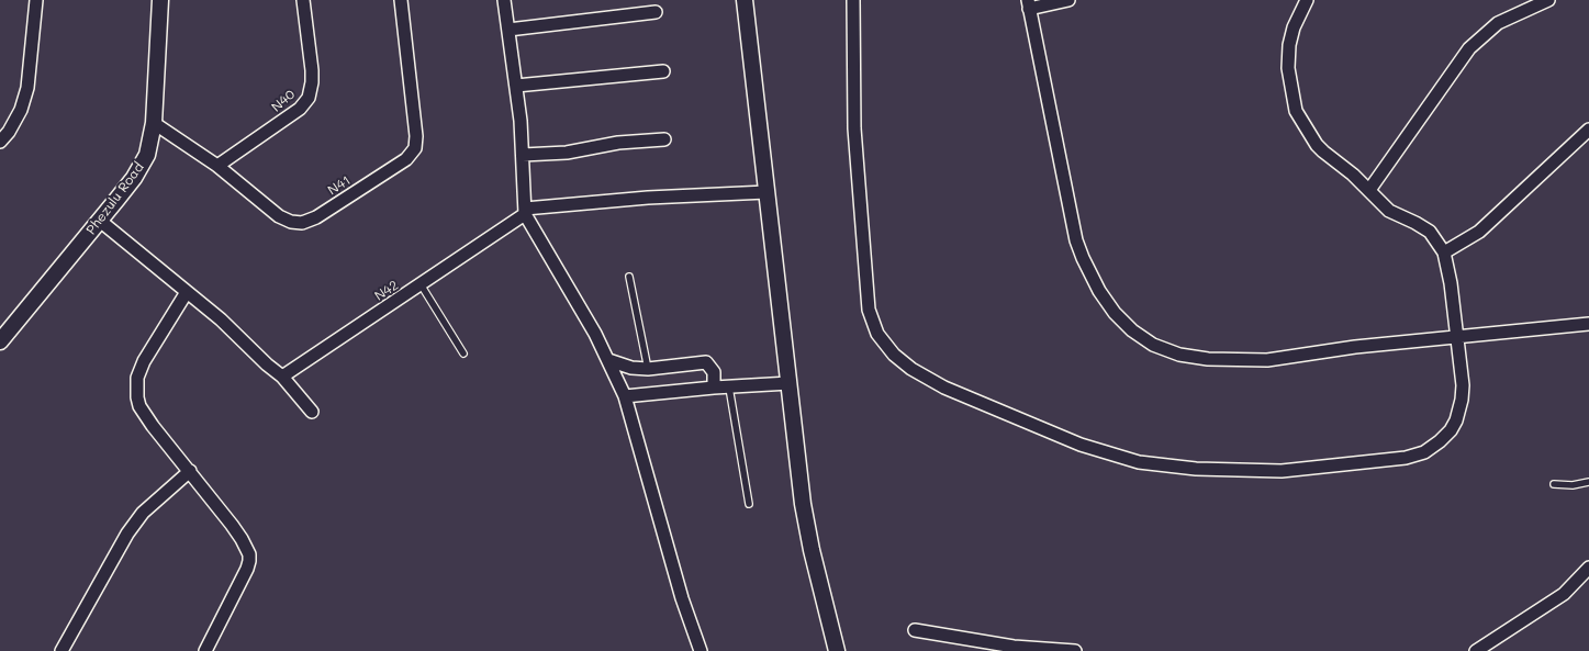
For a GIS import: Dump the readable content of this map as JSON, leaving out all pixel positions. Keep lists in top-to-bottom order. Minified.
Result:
{"streets":{"street":["N40","N41","Phezulu Road","N42"]},"crossings":[["N40","N41"],["N41","Phezulu Road"]]}
